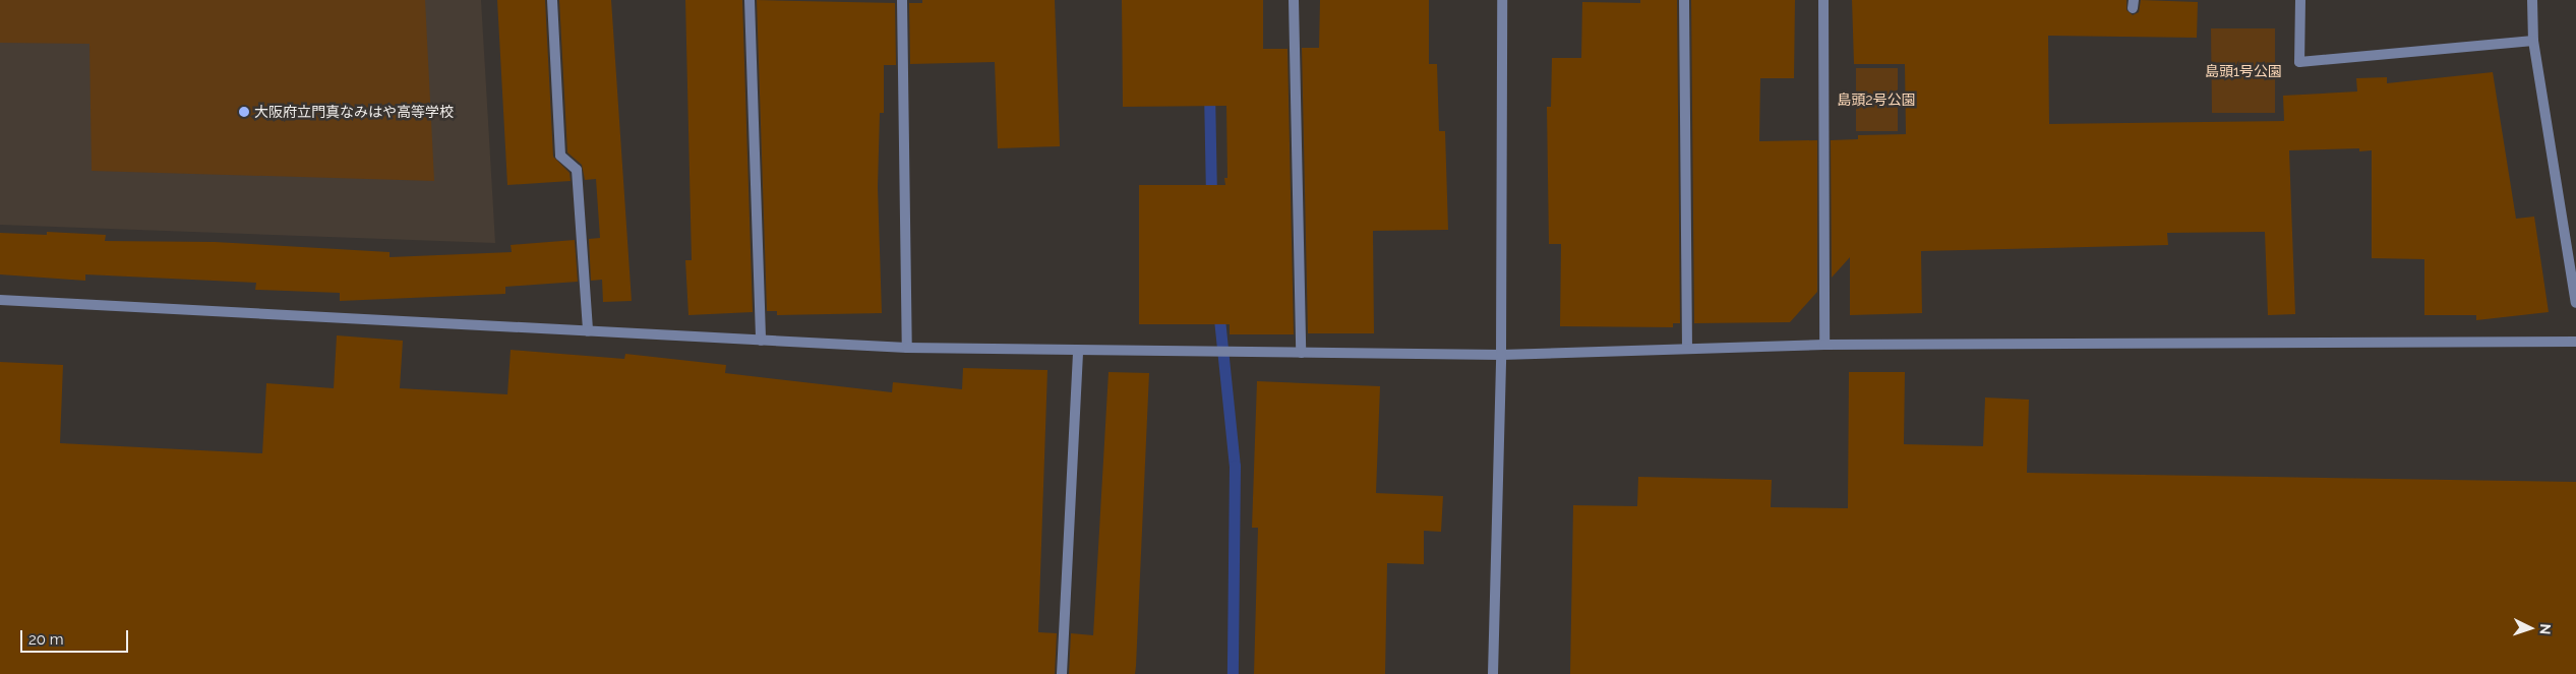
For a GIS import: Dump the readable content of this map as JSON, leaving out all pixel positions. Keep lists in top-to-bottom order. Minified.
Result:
{"parks":["島頭1号公園","島頭2号公園"],"places":["大阪府立門真なみはや高等学校"],"scale_bar":"20 m","north":"right"}
